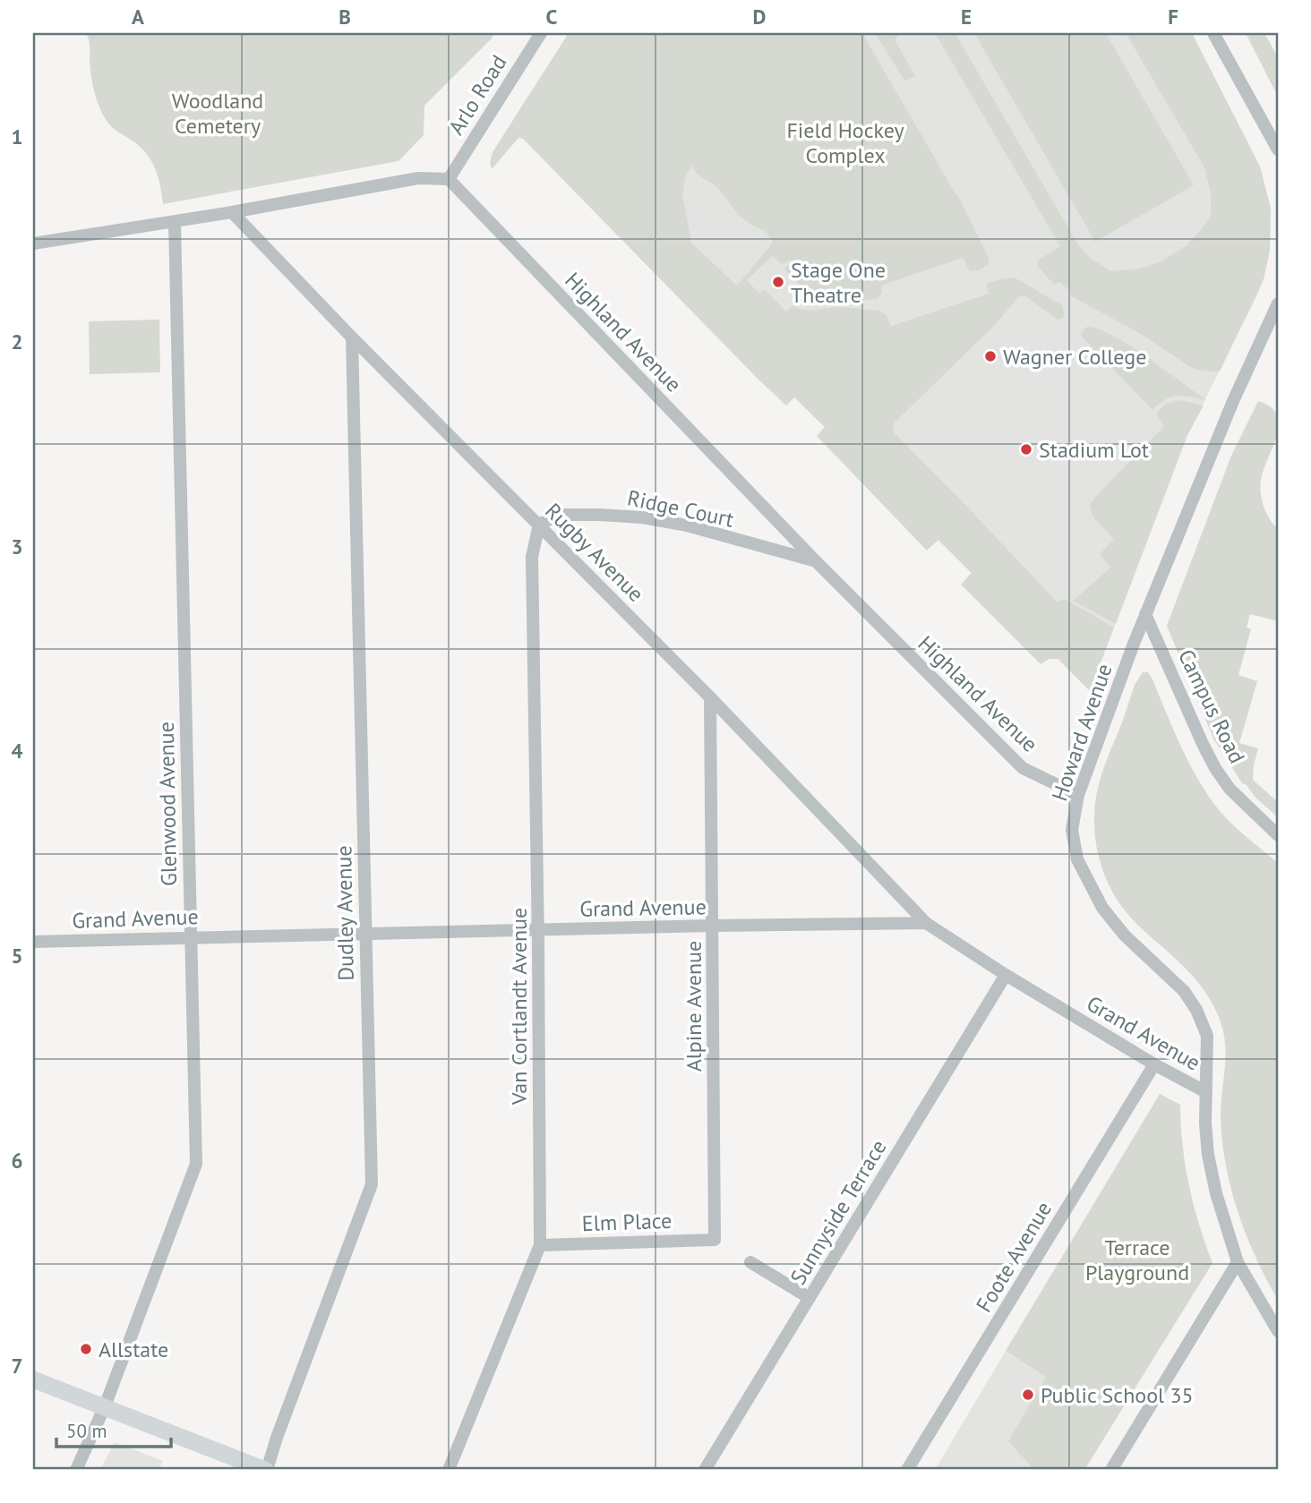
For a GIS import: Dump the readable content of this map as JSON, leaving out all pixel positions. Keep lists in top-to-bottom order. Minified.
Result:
{"streets":{"street":["Arlo Road","Highland Avenue","Ridge Court","Rugby Avenue","Campus Road","Howard Avenue","Glenwood Avenue","Grand Avenue","Dudley Avenue","Van Cortlandt Avenue","Alpine Avenue","Sunnyside Terrace","Elm Place","Foote Avenue"]},"crossings":[["Arlo Road","Highland Avenue"],["Highland Avenue","Ridge Court"],["Highland Avenue","Howard Avenue"],["Ridge Court","Rugby Avenue"],["Ridge Court","Van Cortlandt Avenue"],["Rugby Avenue","Grand Avenue"],["Rugby Avenue","Dudley Avenue"],["Rugby Avenue","Van Cortlandt Avenue"],["Rugby Avenue","Alpine Avenue"],["Campus Road","Howard Avenue"],["Howard Avenue","Grand Avenue"],["Glenwood Avenue","Grand Avenue"],["Grand Avenue","Dudley Avenue"],["Grand Avenue","Van Cortlandt Avenue"],["Grand Avenue","Alpine Avenue"],["Grand Avenue","Sunnyside Terrace"],["Grand Avenue","Foote Avenue"],["Van Cortlandt Avenue","Elm Place"],["Alpine Avenue","Elm Place"]],"parks":["Woodland Cemetery","Field Hockey Complex","Terrace Playground"],"places":["Stage One Theatre","Wagner College","Stadium Lot","Allstate","Public School 35"],"scale_bar":"50 m","grid":{"columns":["A","B","C","D","E","F"],"rows":["1","2","3","4","5","6","7"]}}
